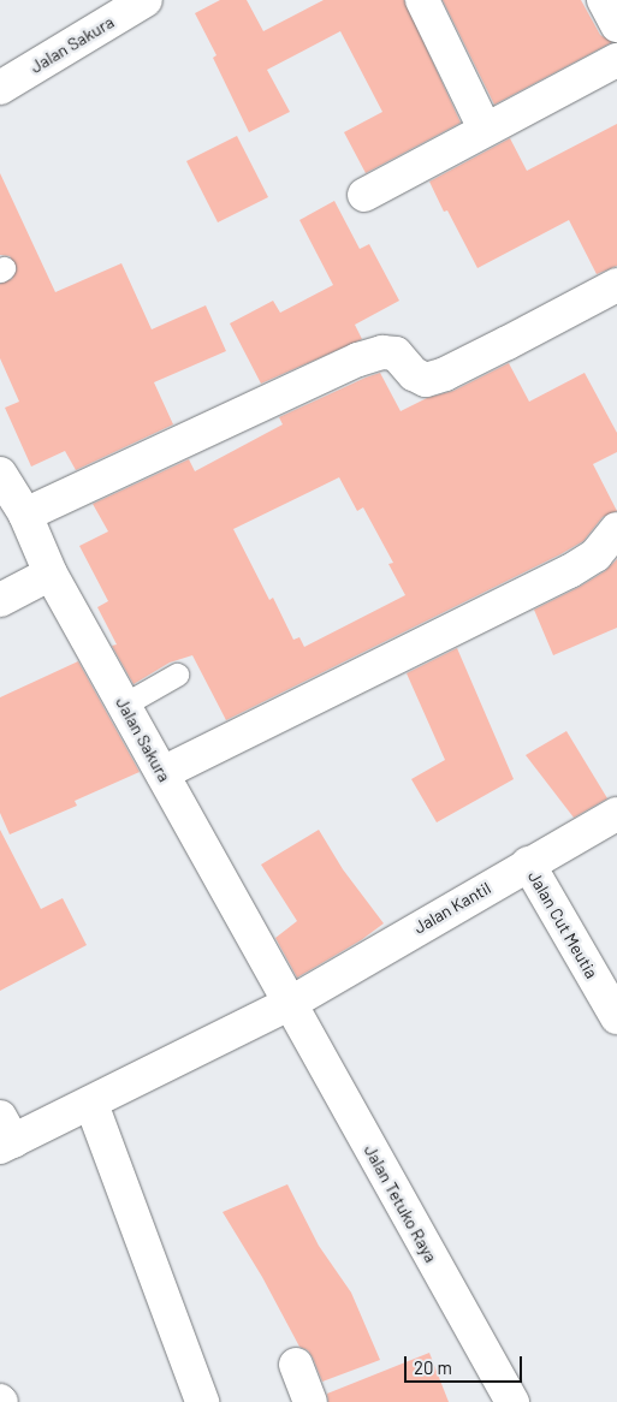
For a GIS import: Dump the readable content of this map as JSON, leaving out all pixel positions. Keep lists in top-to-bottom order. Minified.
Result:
{"streets":{"street":["Jalan Sakura","Jalan Kantil","Jalan Cut Meutia","Jalan Tetuko Raya"]},"crossings":[["Jalan Sakura","Jalan Kantil"],["Jalan Sakura","Jalan Tetuko Raya"],["Jalan Kantil","Jalan Cut Meutia"],["Jalan Kantil","Jalan Tetuko Raya"]],"scale_bar":"20 m"}
